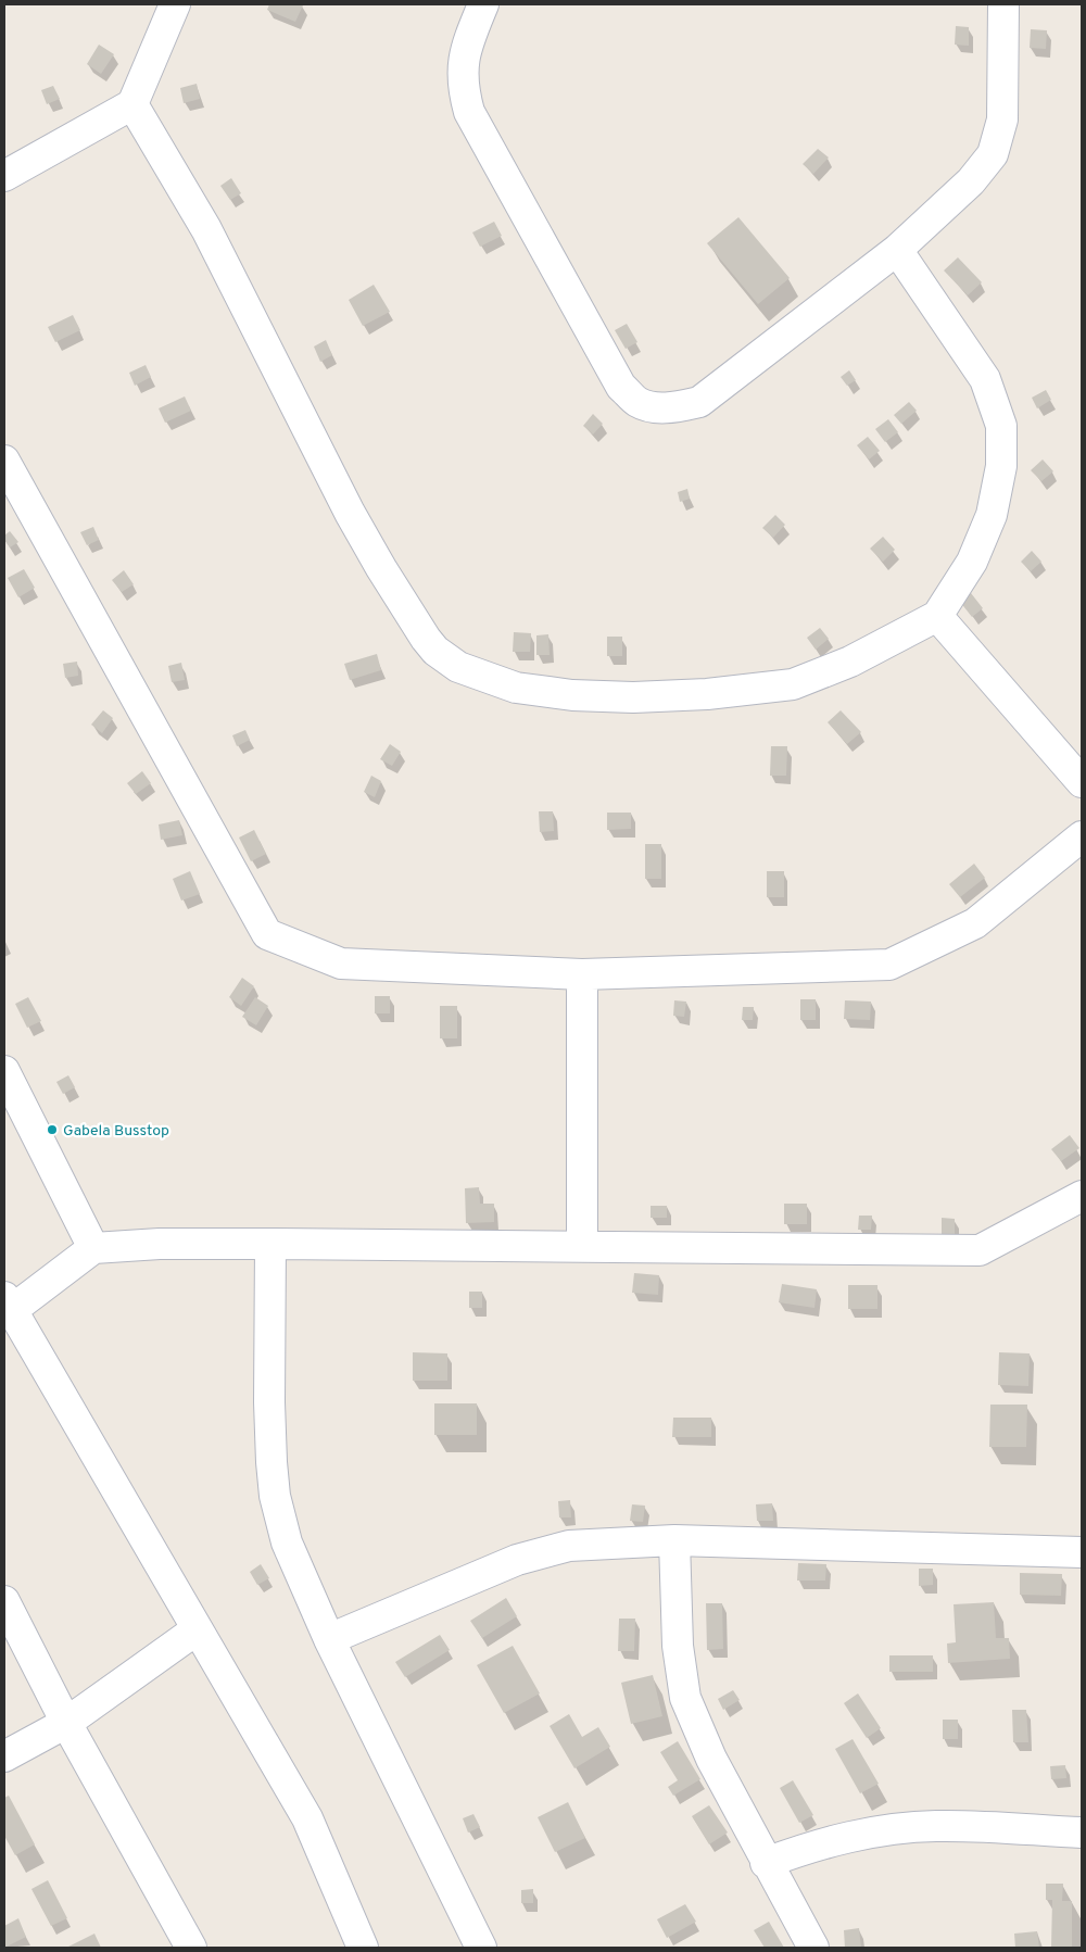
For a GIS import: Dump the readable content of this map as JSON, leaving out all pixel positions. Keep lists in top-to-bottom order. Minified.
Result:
{"places":["Gabela Busstop"]}
